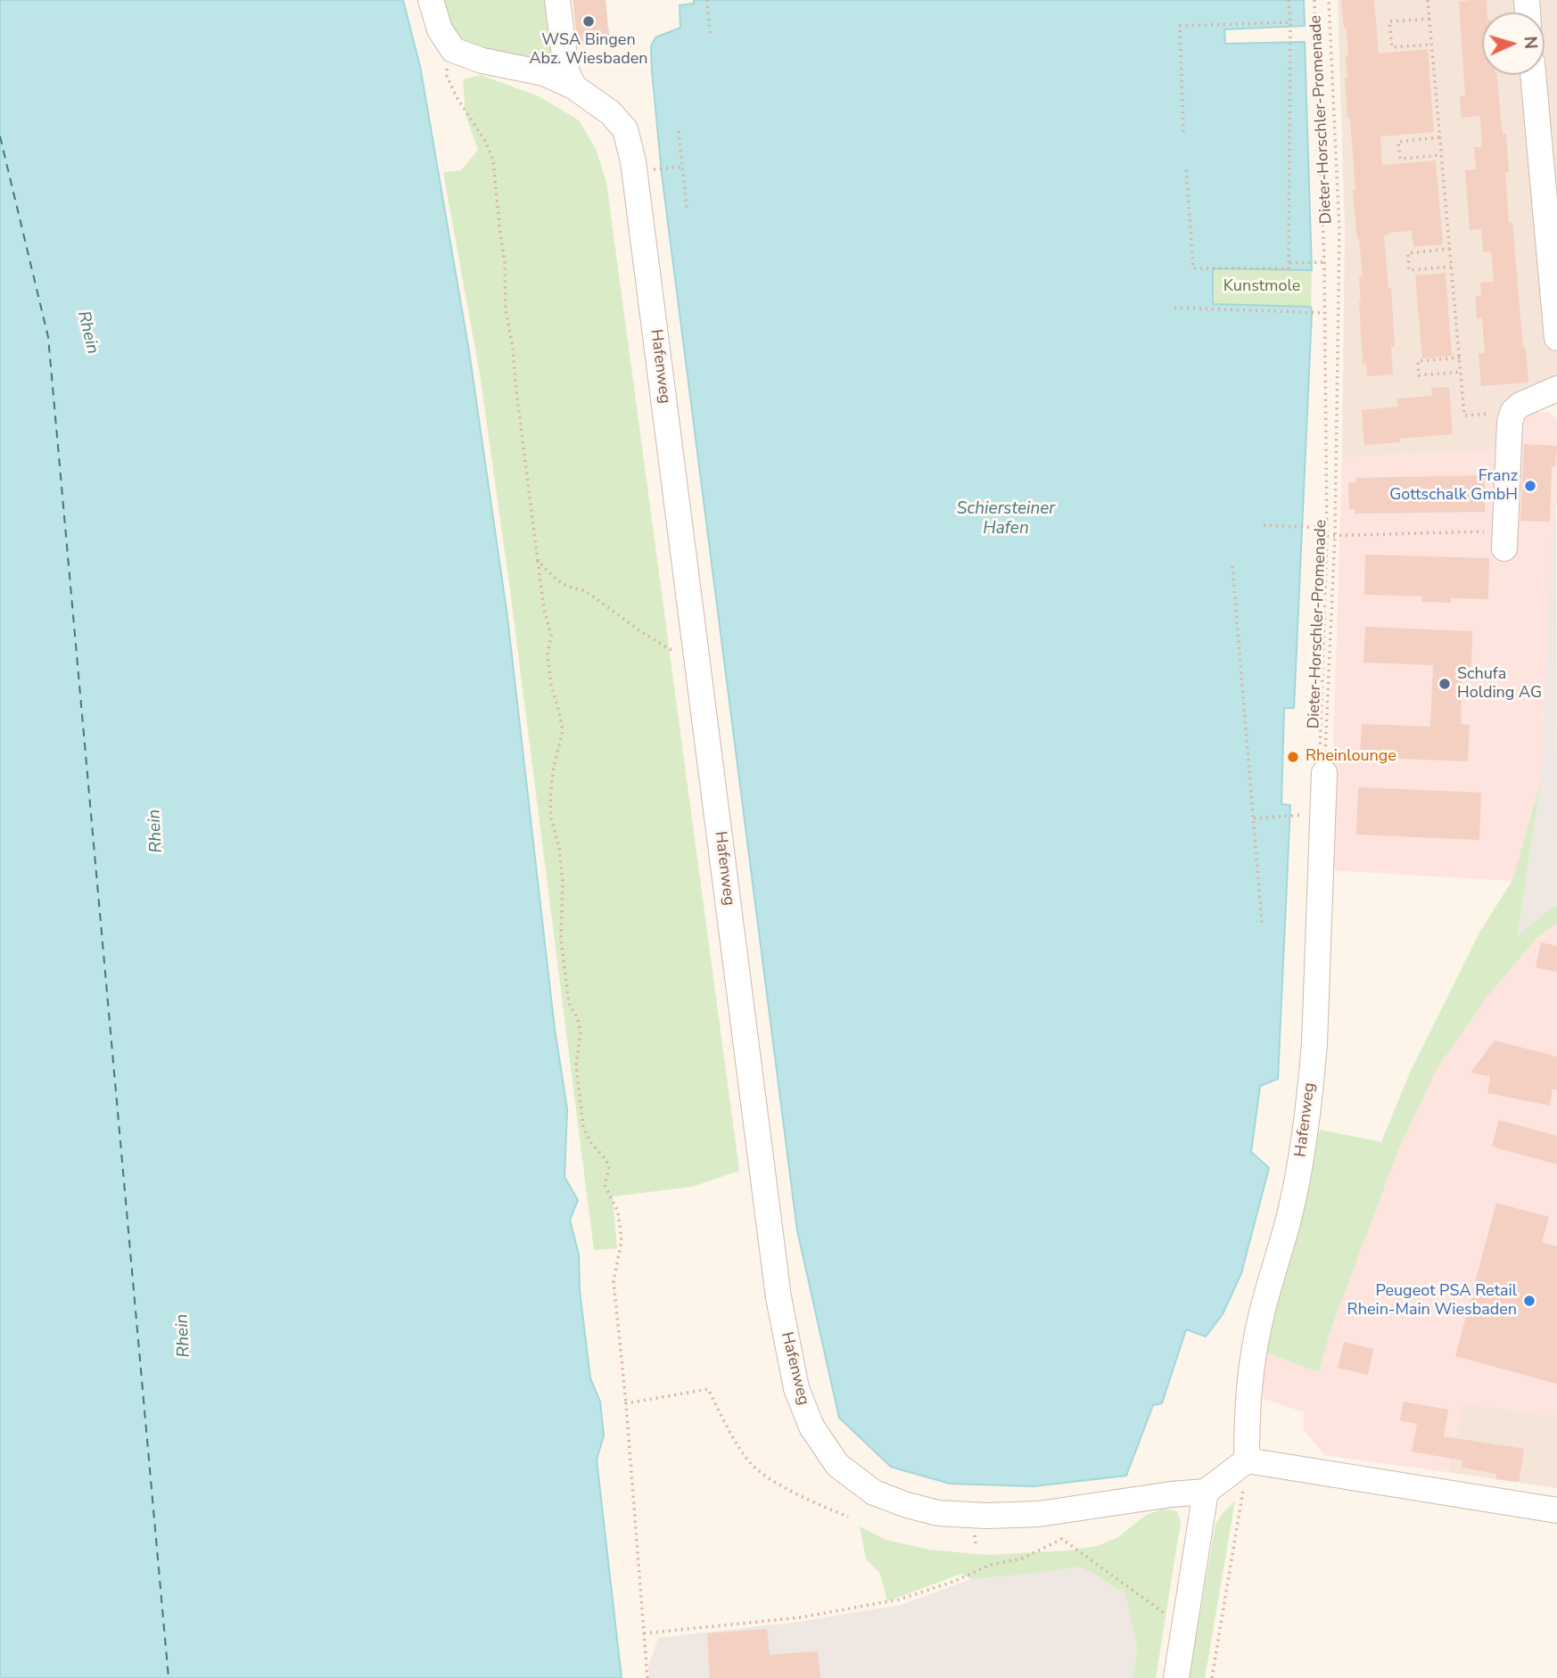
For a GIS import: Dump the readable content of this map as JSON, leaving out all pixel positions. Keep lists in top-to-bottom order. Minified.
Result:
{"streets":{"street":["Hafenweg"],"path":["Dieter-Horschler-Promenade"]},"crossings":[["Dieter-Horschler-Promenade","Hafenweg"]],"water":["Rhein","Schiersteiner Hafen"],"parks":["Kunstmole"],"places":["WSA Bingen Abz. Wiesbaden","Franz Gottschalk GmbH","Schufa Holding AG","Rheinlounge","Peugeot PSA Retail Rhein-Main Wiesbaden"],"north":"right"}
